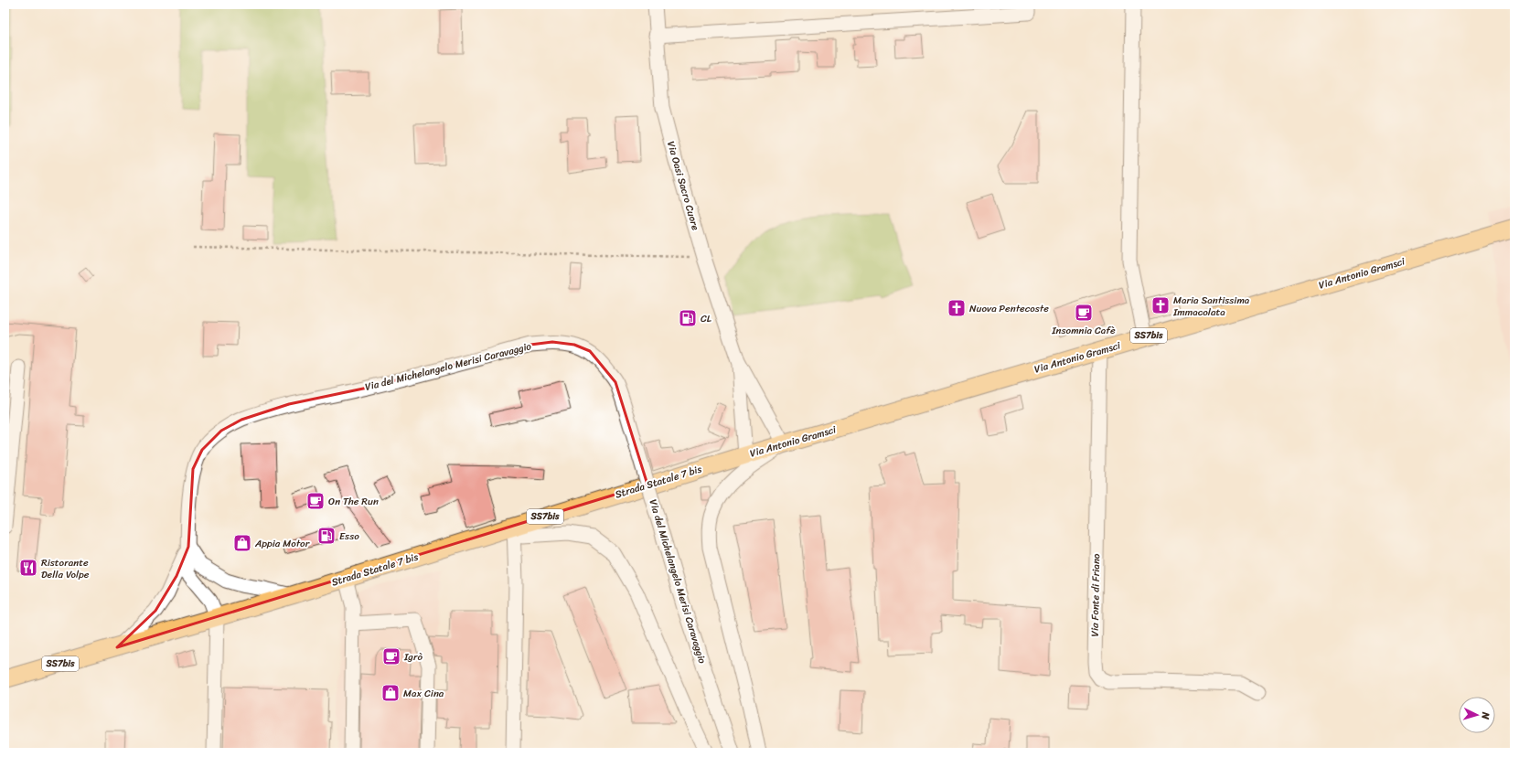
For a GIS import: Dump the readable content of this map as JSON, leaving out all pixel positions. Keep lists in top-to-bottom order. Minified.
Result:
{"streets":{"main road":["Via Antonio Gramsci","SS7bis","Strada Statale 7 bis"],"street":["Via Oasi Sacro Cuore","Via del Michelangelo Merisi Caravaggio","Via Fonte di Friano"]},"crossings":[["Via Oasi Sacro Cuore","Via Antonio Gramsci"],["Via Oasi Sacro Cuore","Strada Statale 7 bis"],["Via Antonio Gramsci","Strada Statale 7 bis"],["Via Antonio Gramsci","Via Fonte di Friano"],["Via del Michelangelo Merisi Caravaggio","Strada Statale 7 bis"]],"places":{"church":["Maria Santissima Immacolata","Nuova Pentecoste"],"cafe":["Insomnia Cafè","On The Run","Igrò"],"fuel station":["CL","Esso"],"shop":["Appia Motor","Max Cina"],"restaurant":["Ristorante Della Volpe"]},"north":"right"}
